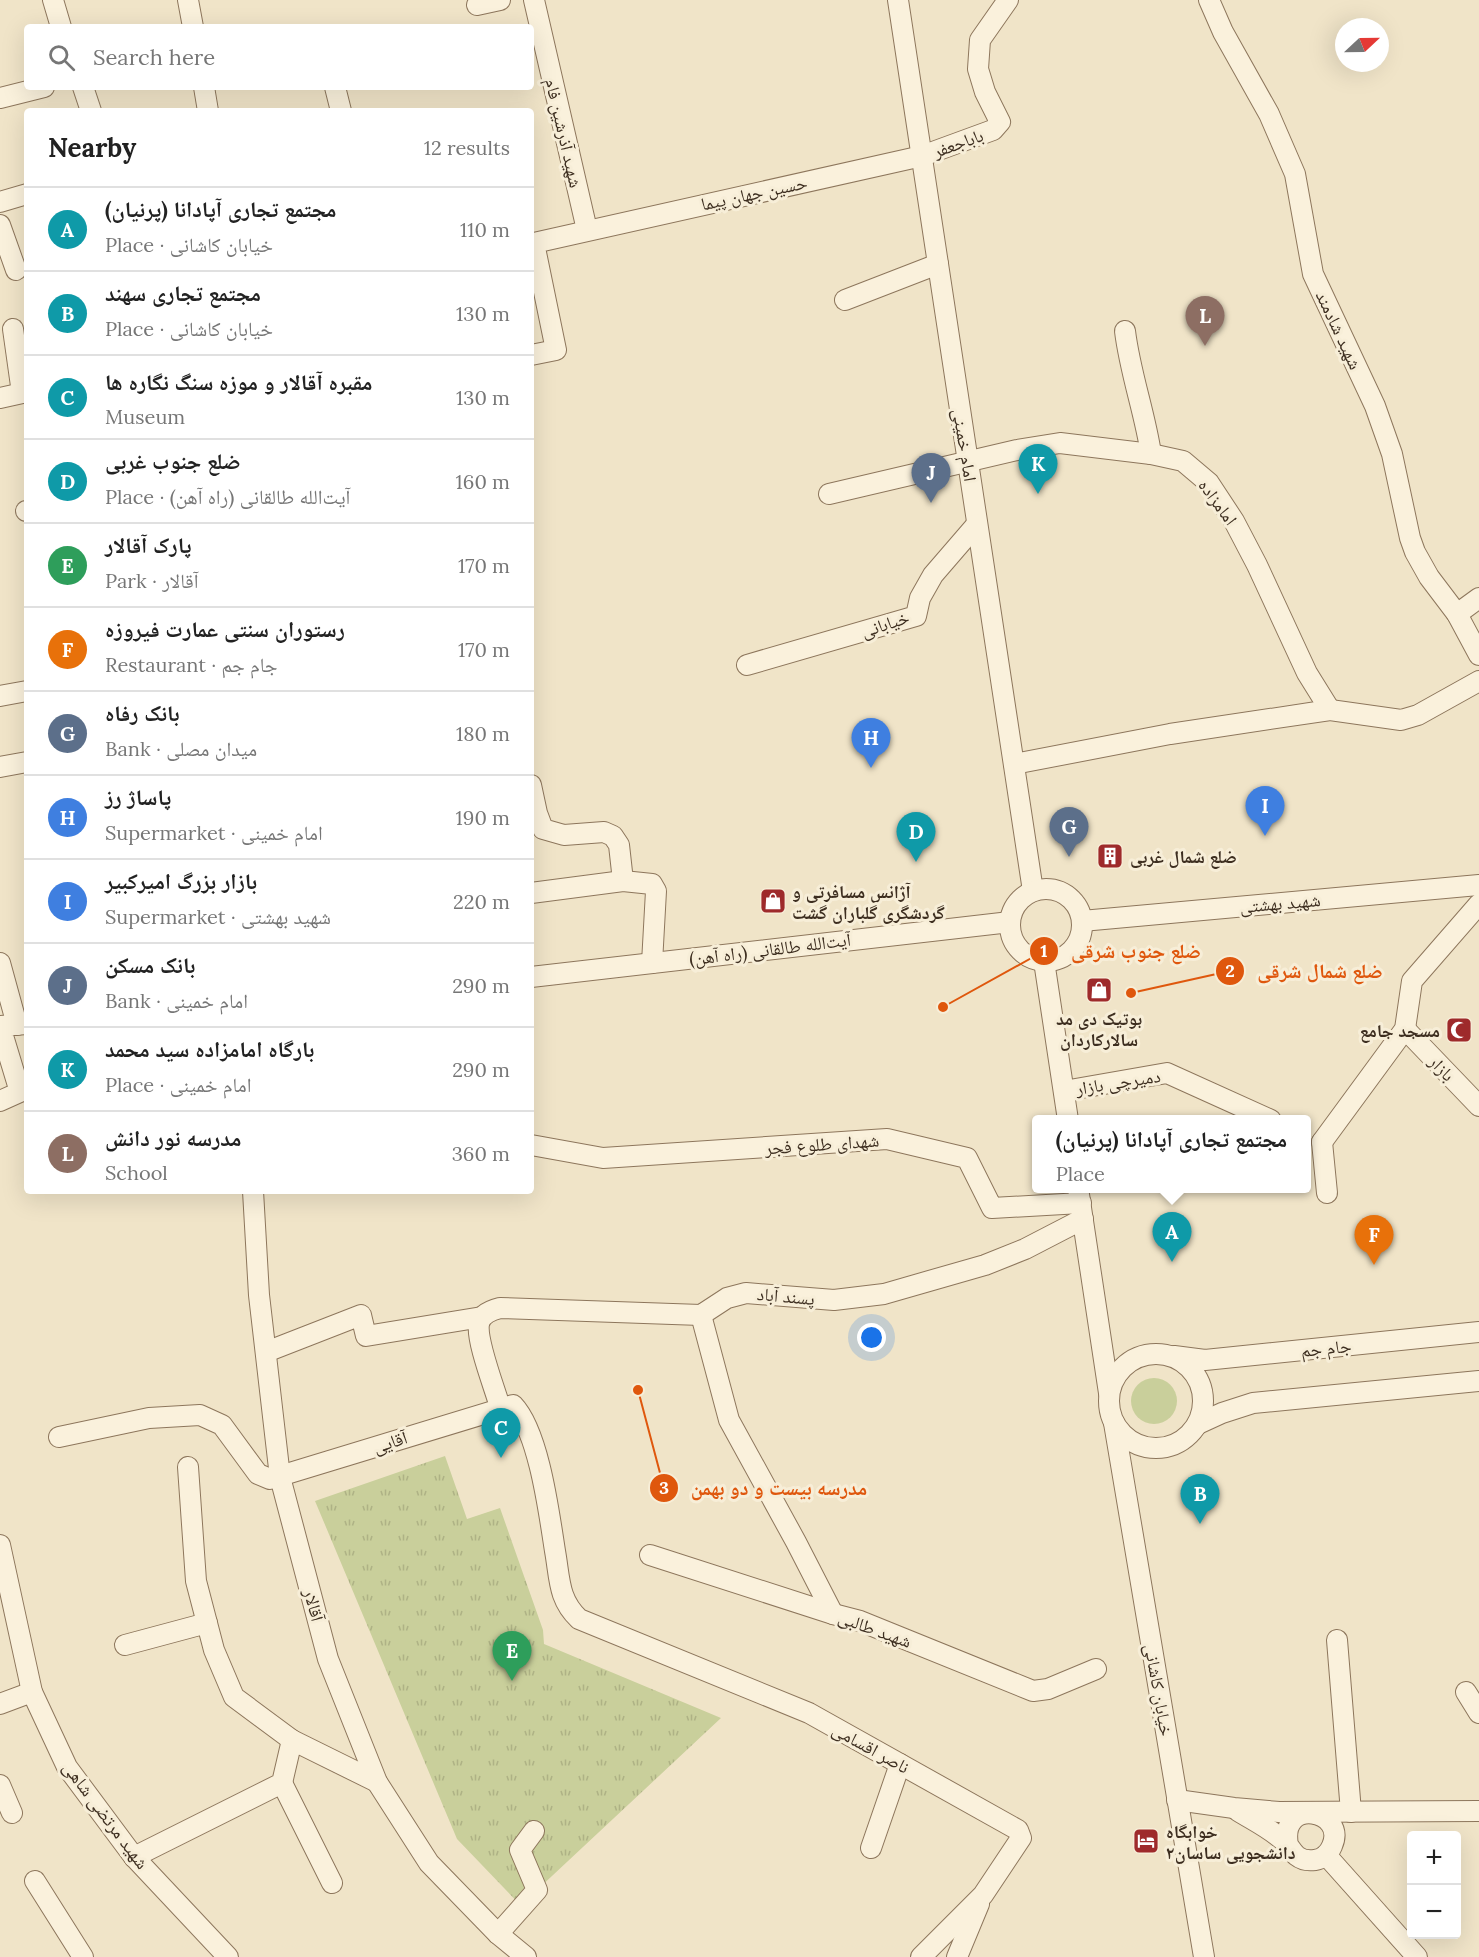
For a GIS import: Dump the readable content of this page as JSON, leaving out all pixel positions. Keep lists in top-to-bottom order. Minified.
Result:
{"streets":{"street":["شهید آذرشین فام","باباجعفر","حسین جهان پیما","شهید شادمند","امام خمینی","امامزاده","خیابانی","شهید بهشتی","(راه آهن) آیت‌الله طالقانی","بازار","دمیرچی بازار","شهدای طلوع فجر","پسند آباد","جام جم","آقایی","آقالار","شهید طالبی","خیابان کاشانی","ناصر اقسامی","شهید مرتضی شاهی"]},"crossings":[["شهید آذرشین فام","حسین جهان پیما"],["باباجعفر","حسین جهان پیما"],["باباجعفر","امام خمینی"],["حسین جهان پیما","امام خمینی"],["امام خمینی","امامزاده"],["امام خمینی","خیابانی"],["امام خمینی","شهید بهشتی"],["امام خمینی","(راه آهن) آیت‌الله طالقانی"],["شهید بهشتی","(راه آهن) آیت‌الله طالقانی"],["شهدای طلوع فجر","پسند آباد"],["جام جم","خیابان کاشانی"],["آقایی","آقالار"],["آقایی","ناصر اقسامی"]],"places":{"building":["ضلع شمال غربی"],"shop":["آژانس مسافرتی و گردشگری گلباران گشت","بوتیک دی مد سالارکاردان"],"other":["ضلع شمال شرقی","ضلع جنوب شرقی","مدرسه بیست و دو بهمن"],"mosque":["مسجد جامع"],"hotel":["خوابگاه دانشجویی ساسان۲"]},"north":"right","page":{"search":"Search here","heading":["Nearby","12 results"],"list":[{"mark":"A","name":"مجتمع تجاری آپادانا (پرنیان)","note":"Place · خیابان کاشانی","value":"110 m"},{"mark":"B","name":"مجتمع تجاری سهند","note":"Place · خیابان کاشانی","value":"130 m"},{"mark":"C","name":"مقبره آقالار و موزه سنگ نگاره ها","note":"Museum","value":"130 m"},{"mark":"D","name":"ضلع جنوب غربی","note":"Place · (راه آهن) آیت‌الله طالقانی","value":"160 m"},{"mark":"E","name":"پارک آقالار","note":"Park · آقالار","value":"170 m"},{"mark":"F","name":"رستوران سنتی عمارت فیروزه","note":"Restaurant · جام جم","value":"170 m"},{"mark":"G","name":"بانک رفاه","note":"Bank · میدان مصلی","value":"180 m"},{"mark":"H","name":"پاساژ رز","note":"Supermarket · امام خمینی","value":"190 m"},{"mark":"I","name":"بازار بزرگ امیرکبیر","note":"Supermarket · شهید بهشتی","value":"220 m"},{"mark":"J","name":"بانک مسکن","note":"Bank · امام خمینی","value":"290 m"},{"mark":"K","name":"بارگاه امامزاده سید محمد","note":"Place · امام خمینی","value":"290 m"},{"mark":"L","name":"مدرسه نور دانش","note":"School","value":"360 m"}],"pins":["L","K","J","H","I","G","D","A","F","C","B","E"],"popup":["مجتمع تجاری آپادانا (پرنیان)","Place"],"map_buttons":["+","−"]}}
